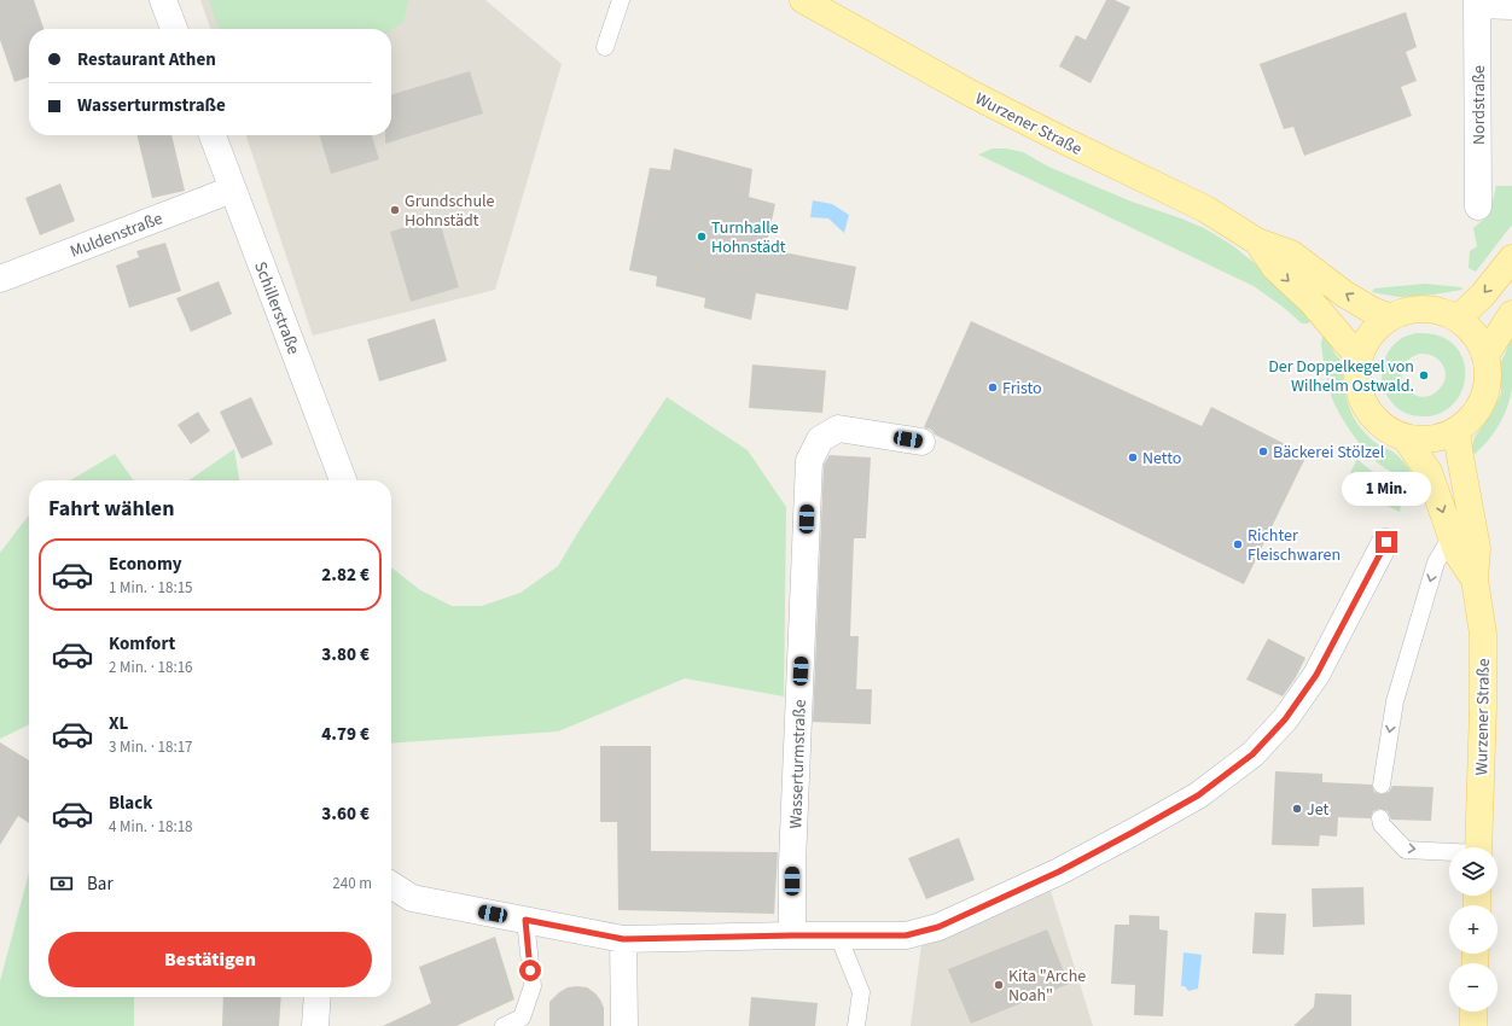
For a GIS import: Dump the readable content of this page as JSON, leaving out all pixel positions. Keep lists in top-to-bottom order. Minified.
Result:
{"streets":{"main road":["Wurzener Straße"],"street":["Nordstraße","Muldenstraße","Schillerstraße","Wasserturmstraße"]},"crossings":[["Muldenstraße","Schillerstraße"]],"places":["Grundschule Hohnstädt","Turnhalle Hohnstädt","Der Doppelkegel von Wilhelm Ostwald.","Fristo","Bäckerei Stölzel","Netto","Richter Fleischwaren","Jet","Kita \"Arche Noah\""],"page":{"banner":["Restaurant Athen","Wasserturmstraße"],"bubble":"1 Min.","heading":"Fahrt wählen","list":[{"name":"Economy","note":"1 Min. · 18:15","value":"2.82 €"},{"name":"Komfort","note":"2 Min. · 18:16","value":"3.80 €"},{"name":"XL","note":"3 Min. · 18:17","value":"4.79 €"},{"name":"Black","note":"4 Min. · 18:18","value":"3.60 €"}],"map_buttons":["+","−"],"pay":["Bar","240 m"],"buttons":"Bestätigen"}}
